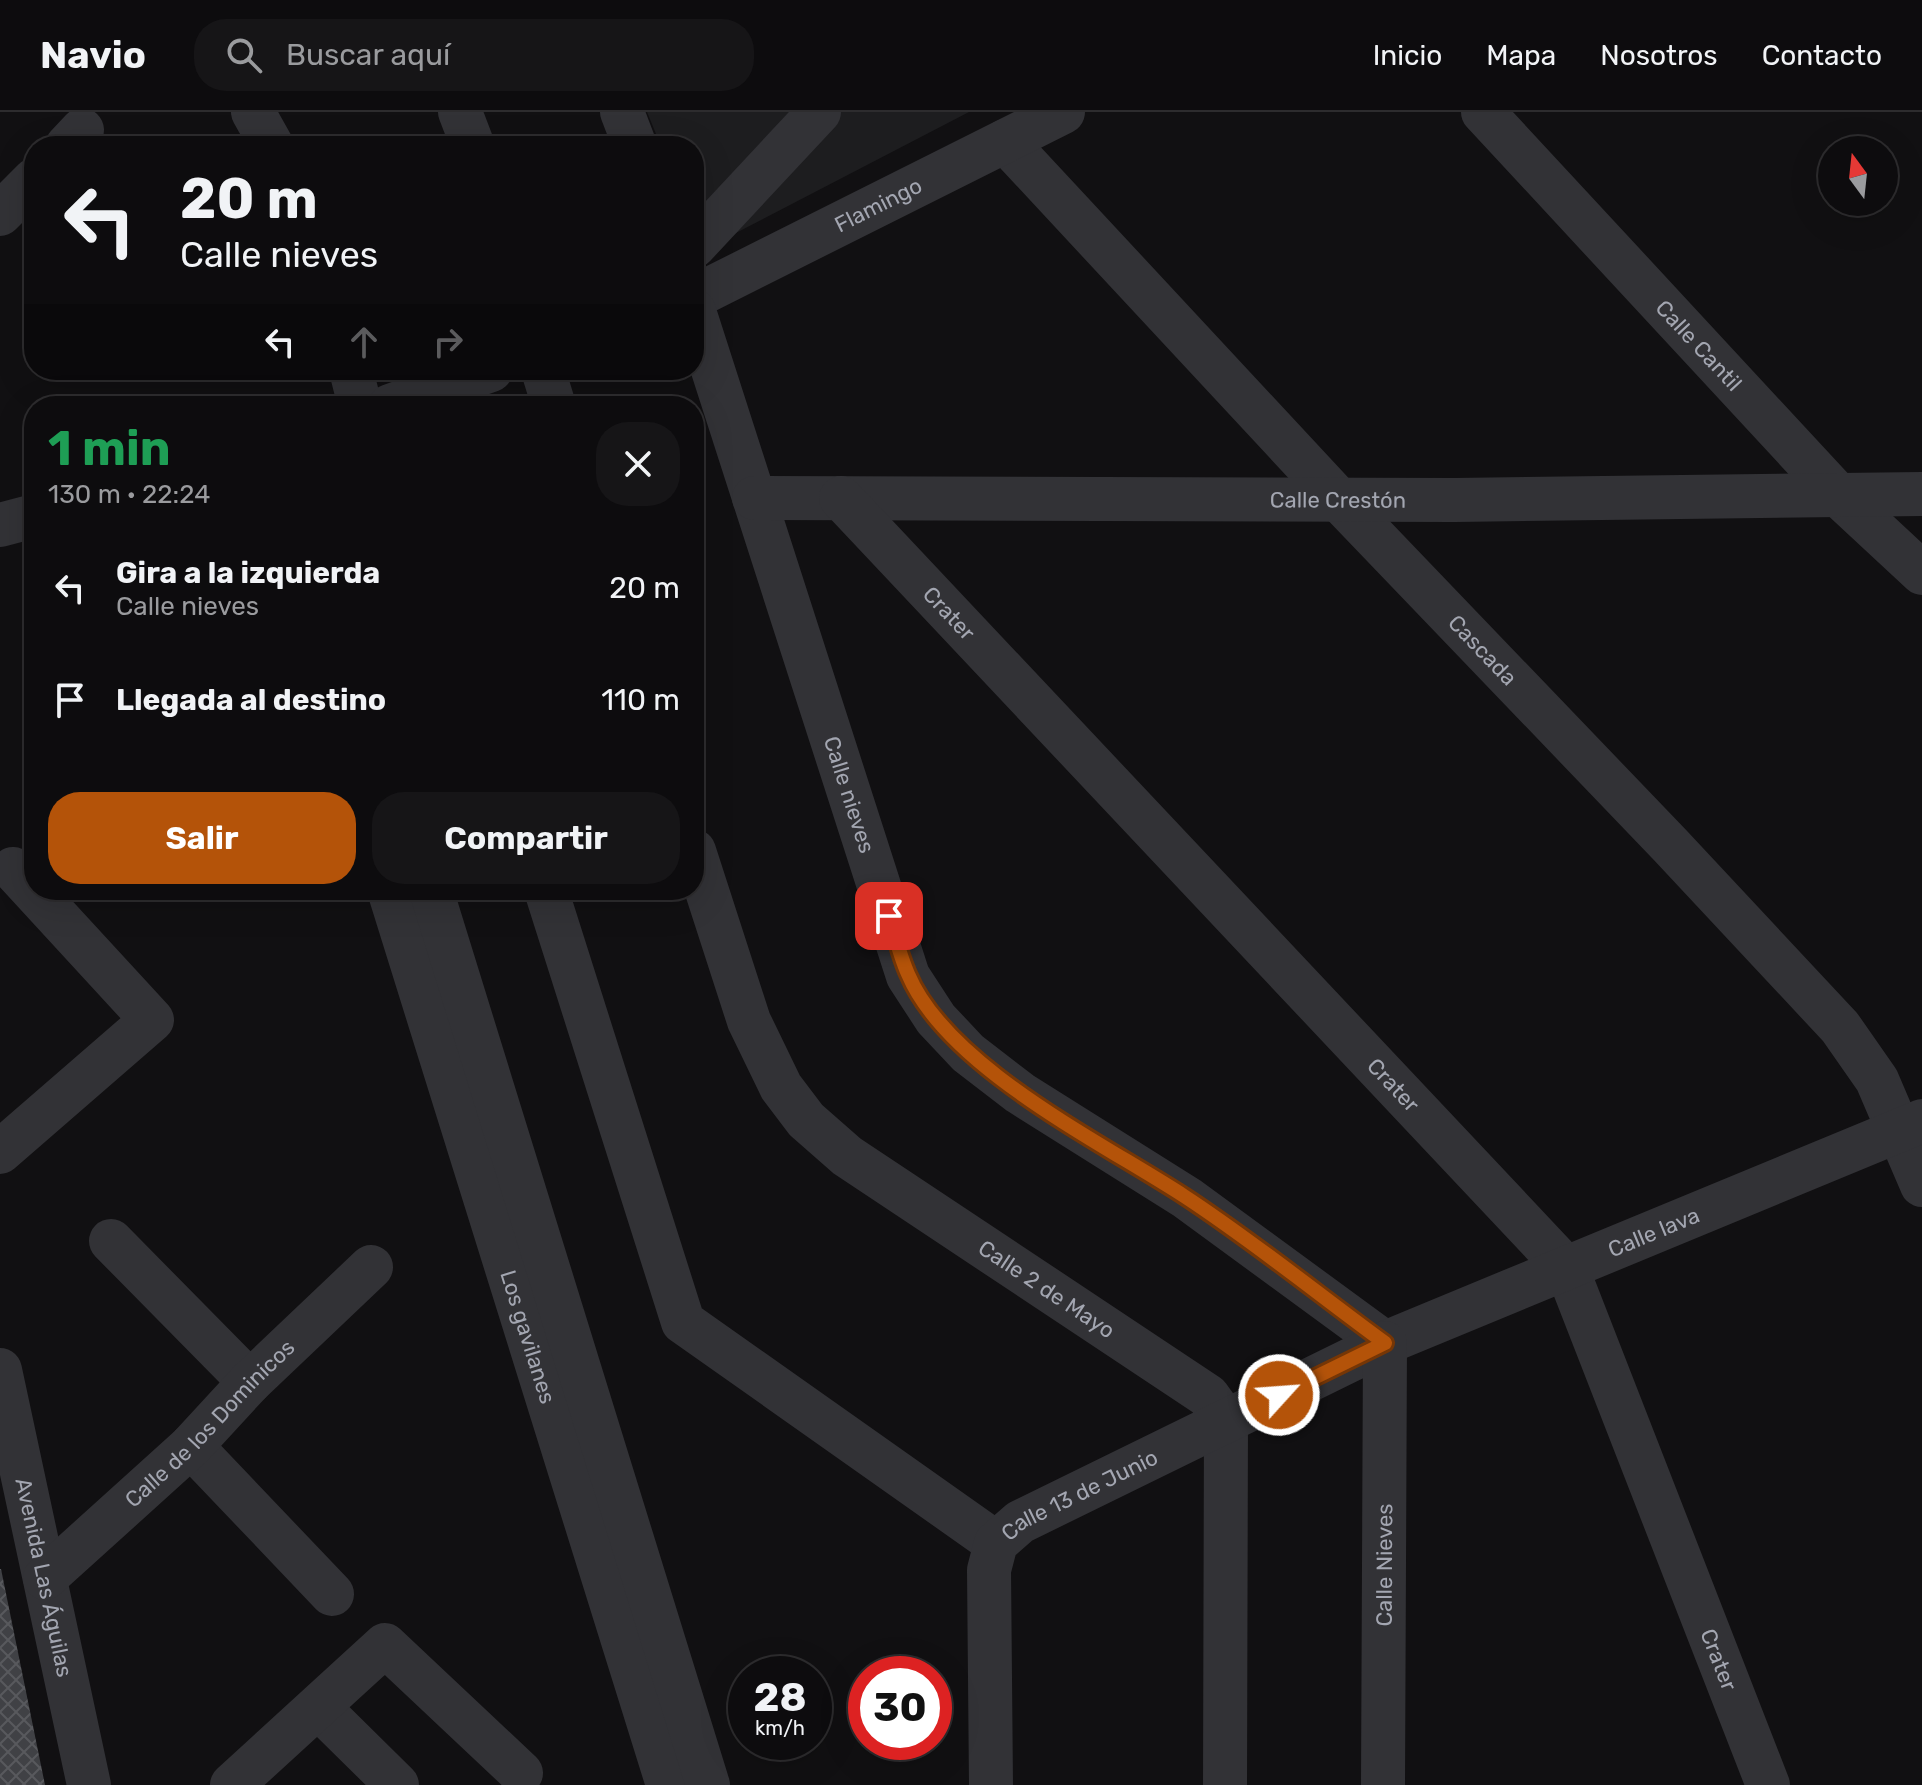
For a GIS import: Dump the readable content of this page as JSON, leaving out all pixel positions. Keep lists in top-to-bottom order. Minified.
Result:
{"streets":{"street":["Flamingo","Calle Cantil","Calle Crestón","Crater","Cascada","Calle nieves","Calle lava","Calle 2 de Mayo","Los gavilanes","Calle de los Dominicos","Calle 13 de Junio","Calle Nieves","Avenida Las Águilas"]},"crossings":[["Flamingo","Cascada"],["Calle Cantil","Calle Crestón"],["Calle Crestón","Crater"],["Calle Crestón","Cascada"],["Calle Crestón","Calle nieves"],["Crater","Calle lava"],["Cascada","Calle lava"],["Calle nieves","Calle lava"],["Calle nieves","Calle 13 de Junio"],["Calle nieves","Calle Nieves"],["Calle lava","Calle 13 de Junio"],["Calle lava","Calle Nieves"],["Calle 2 de Mayo","Calle 13 de Junio"],["Calle de los Dominicos","Avenida Las Águilas"],["Calle 13 de Junio","Calle Nieves"]],"north":"top","page":{"header":"Navio","search":"Buscar aquí","nav":["Inicio","Mapa","Nosotros","Contacto"],"turn":["20 m","Calle nieves"],"heading":["1 min","130 m · 22:24"],"list":[{"name":"Gira a la izquierda","note":"Calle nieves","value":"20 m"},{"name":"Llegada al destino","value":"110 m"}],"buttons":["Salir","Compartir"],"speed":"28 km/h","limit":"30"}}
